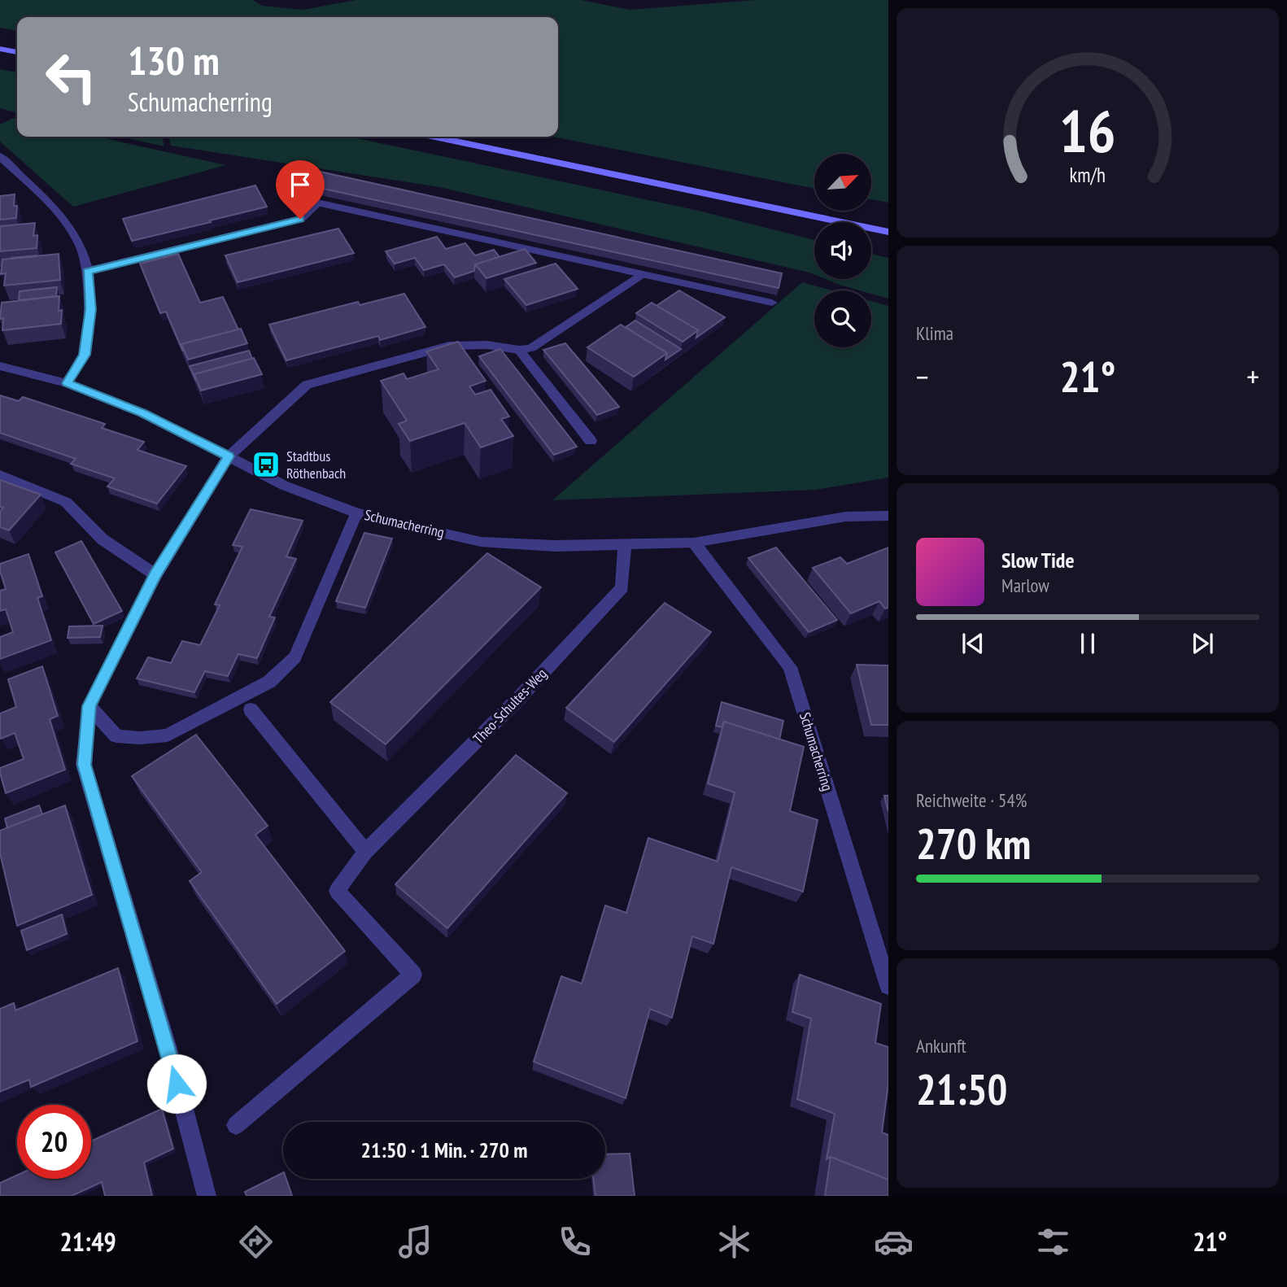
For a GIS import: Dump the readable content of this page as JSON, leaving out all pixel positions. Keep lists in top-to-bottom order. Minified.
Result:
{"streets":{"street":["Schumacherring","Theo-Schultes-Weg"]},"crossings":[["Schumacherring","Theo-Schultes-Weg"]],"places":{"bus stop":["Stadtbus Röthenbach"]},"north":"top right","page":{"turn":["130 m","Schumacherring"],"tile":["Klima",["Reichweite · 54%","270 km"],["Ankunft","21:50"]],"heat":["−","21°","+"],"song":["Slow Tide","Marlow"],"limit":"20","trip":"21:50 · 1 Min. · 270 m","tabs":["21:49","21°"],"gauge":["16","km/h"]}}
